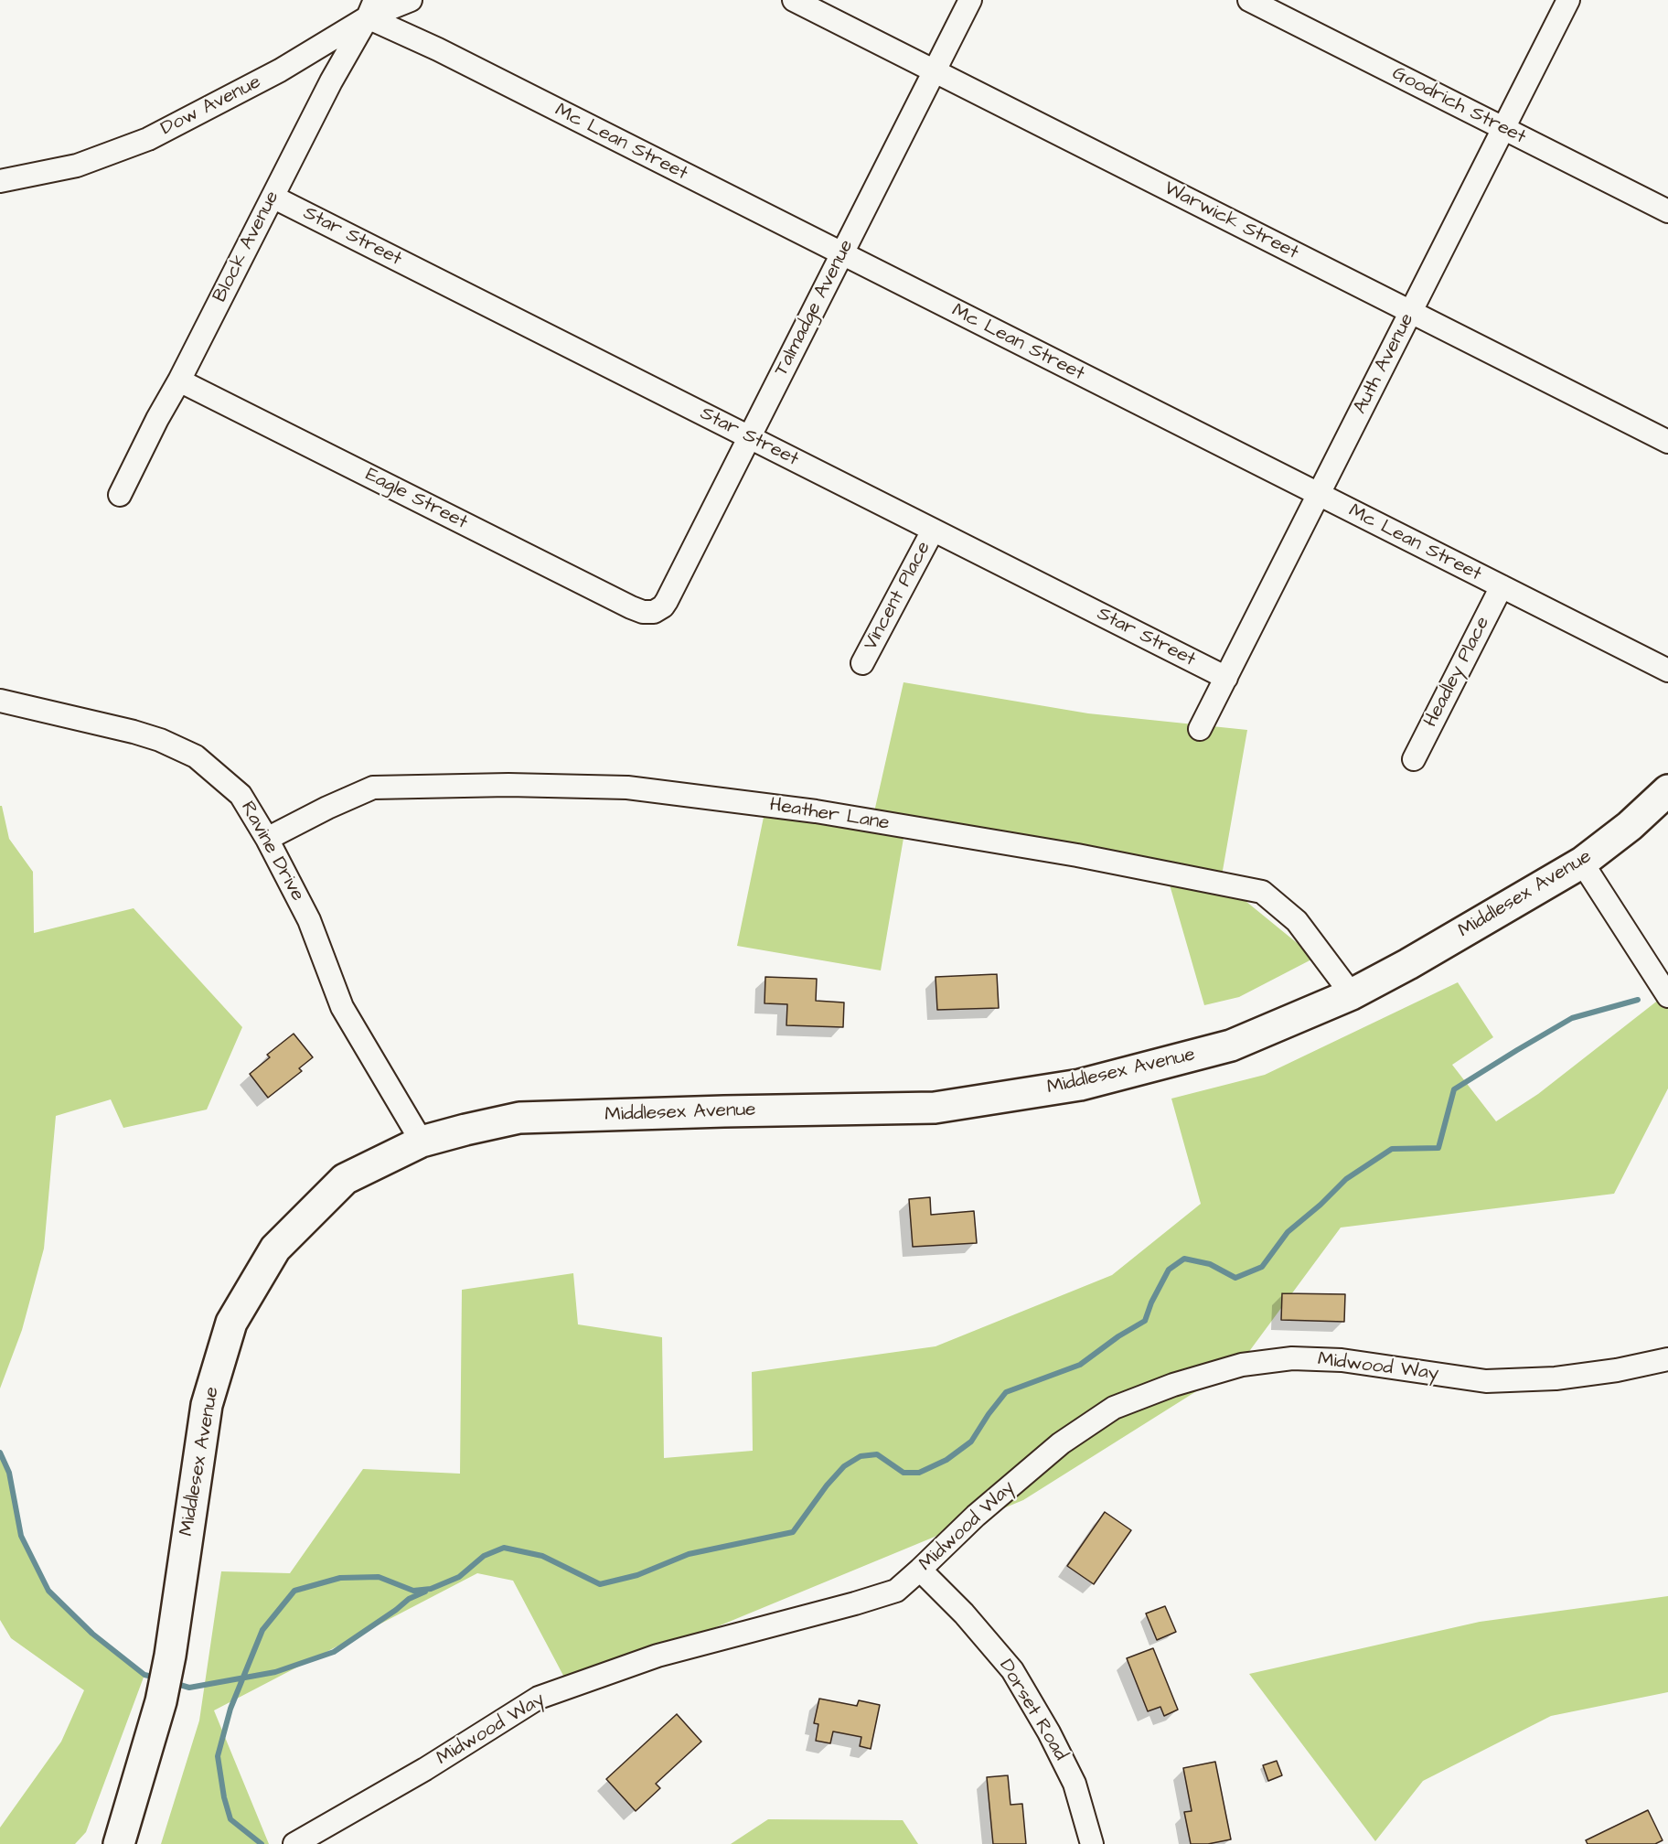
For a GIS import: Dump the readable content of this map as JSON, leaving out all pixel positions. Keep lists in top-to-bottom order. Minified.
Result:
{"streets":{"street":["Dow Avenue","Goodrich Street","Mc Lean Street","Warwick Street","Star Street","Block Avenue","Talmadge Avenue","Auth Avenue","Eagle Street","Vincent Place","Headley Place","Heather Lane","Ravine Drive","Middlesex Avenue","Midwood Way","Dorset Road"]},"crossings":[["Dow Avenue","Mc Lean Street"],["Dow Avenue","Block Avenue"],["Goodrich Street","Auth Avenue"],["Mc Lean Street","Block Avenue"],["Mc Lean Street","Talmadge Avenue"],["Mc Lean Street","Auth Avenue"],["Mc Lean Street","Headley Place"],["Warwick Street","Talmadge Avenue"],["Warwick Street","Auth Avenue"],["Star Street","Block Avenue"],["Star Street","Talmadge Avenue"],["Star Street","Auth Avenue"],["Star Street","Vincent Place"],["Block Avenue","Eagle Street"],["Talmadge Avenue","Eagle Street"],["Heather Lane","Ravine Drive"],["Heather Lane","Middlesex Avenue"],["Ravine Drive","Middlesex Avenue"],["Midwood Way","Dorset Road"]]}
